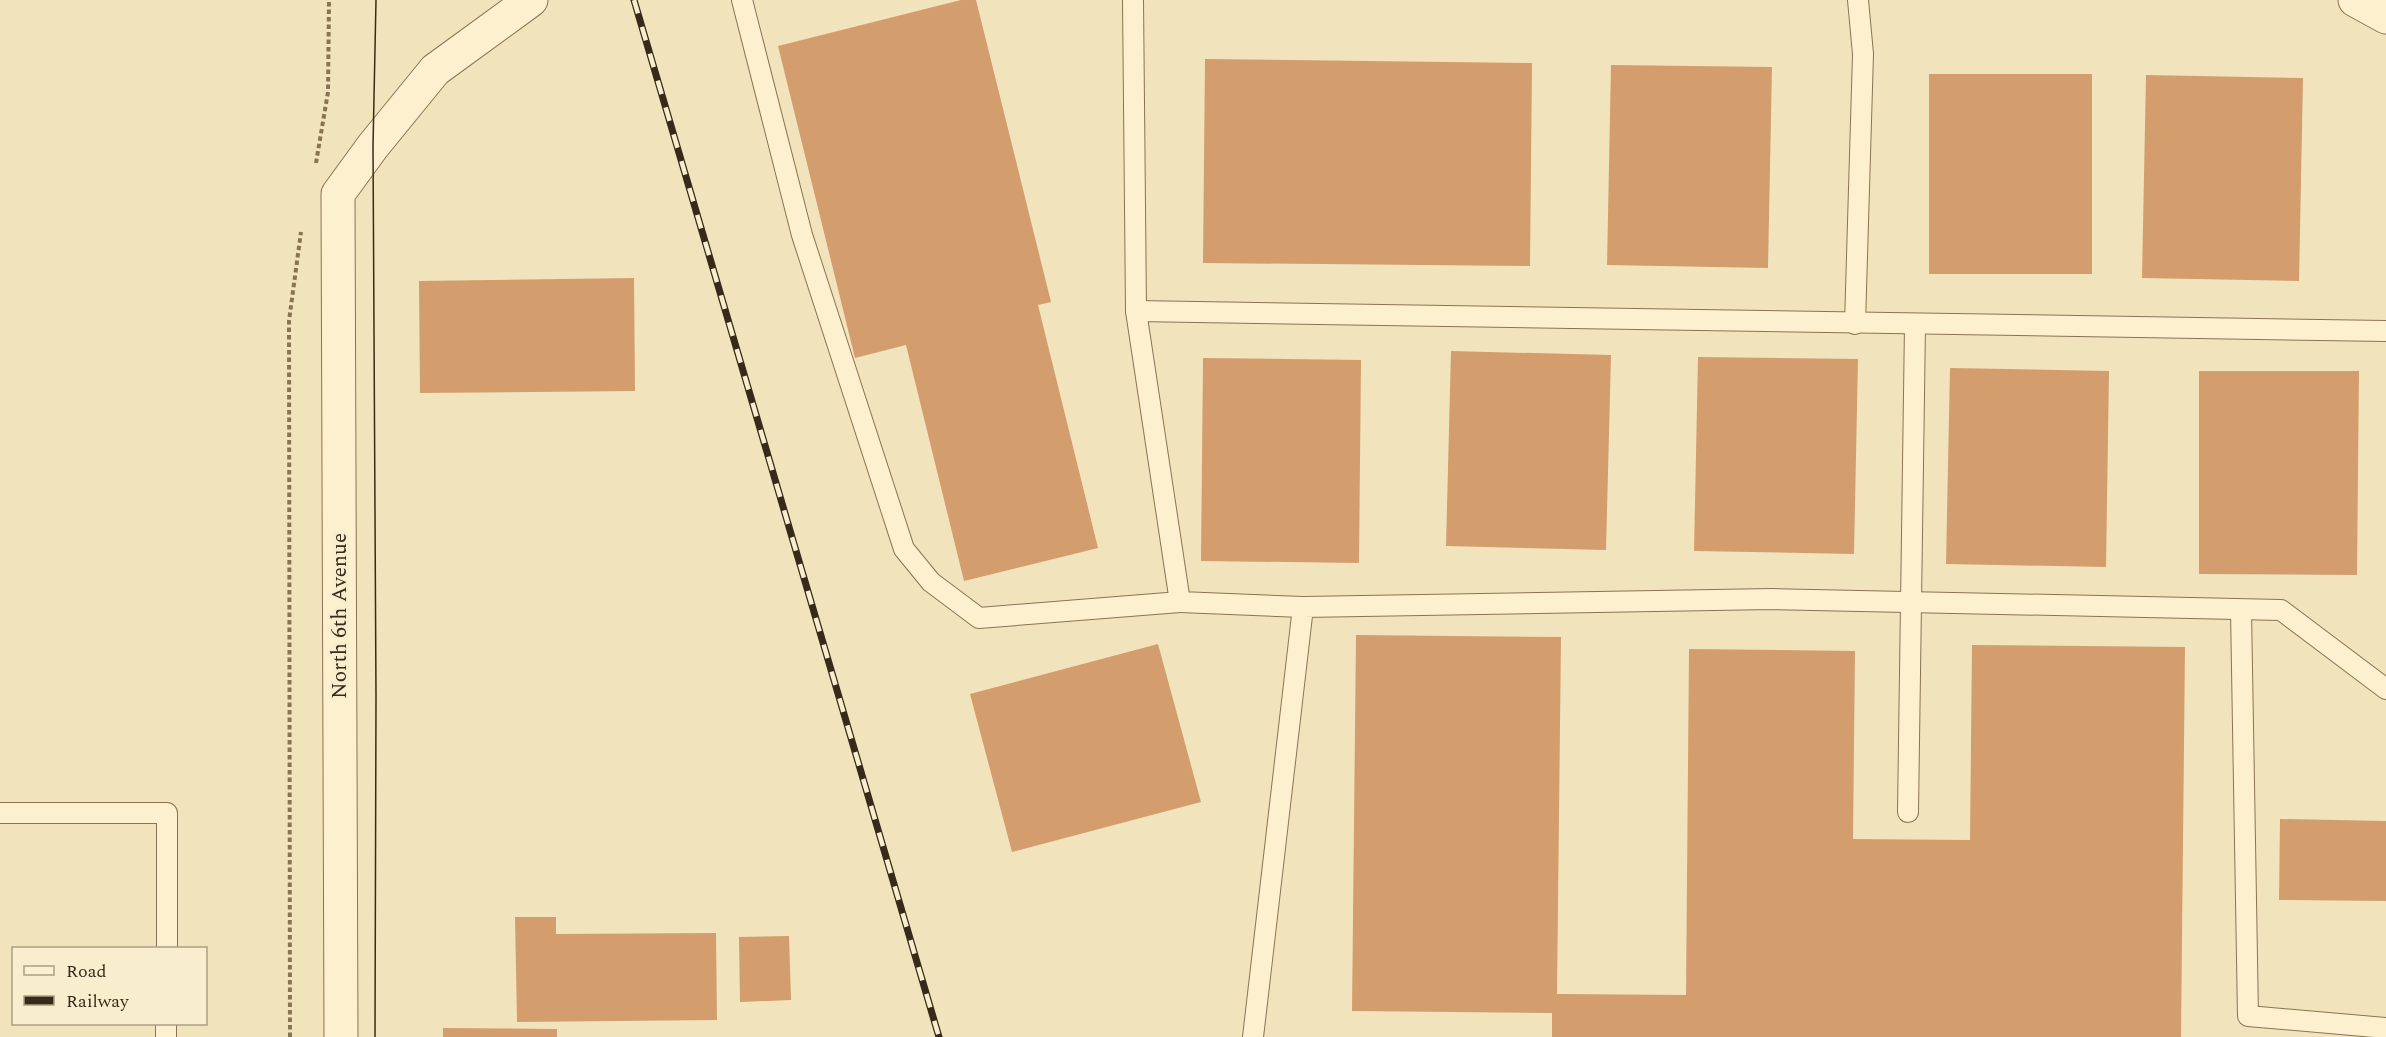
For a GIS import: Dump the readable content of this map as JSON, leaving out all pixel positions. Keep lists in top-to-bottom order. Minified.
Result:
{"streets":{"street":["North 6th Avenue"]},"legend":["Road","Railway"]}
